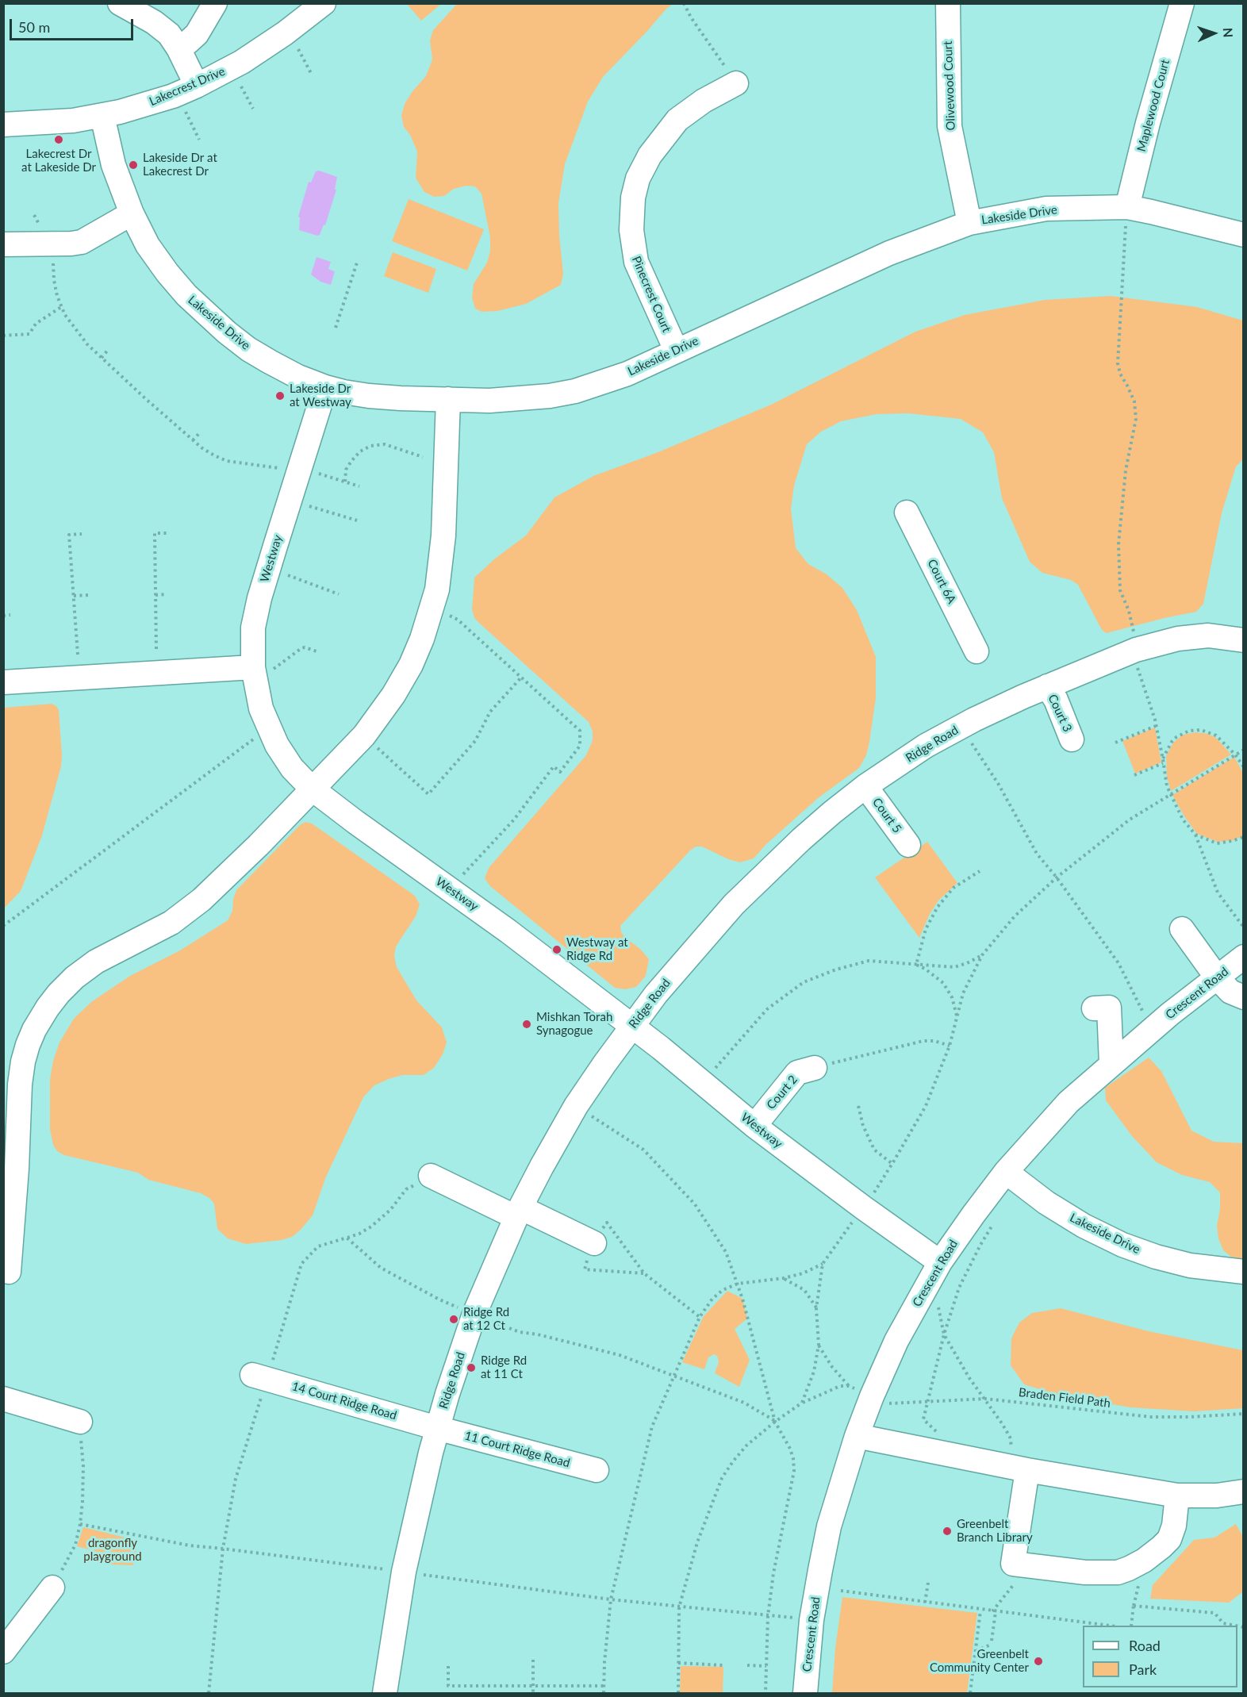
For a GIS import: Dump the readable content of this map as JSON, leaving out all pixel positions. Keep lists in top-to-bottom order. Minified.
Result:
{"streets":{"street":["Olivewood Court","Lakecrest Drive","Maplewood Court","Lakeside Drive","Pinecrest Court","Westway","Court 6A","Court 3","Ridge Road","Court 5","Crescent Road","Court 2","14 Court Ridge Road","11 Court Ridge Road"],"path":["Braden Field Path"]},"crossings":[["Olivewood Court","Lakeside Drive"],["Lakecrest Drive","Lakeside Drive"],["Maplewood Court","Lakeside Drive"],["Lakeside Drive","Pinecrest Court"],["Lakeside Drive","Westway"],["Lakeside Drive","Crescent Road"],["Westway","Ridge Road"],["Westway","Crescent Road"],["Westway","Court 2"],["Court 3","Ridge Road"],["Ridge Road","Court 5"],["Ridge Road","14 Court Ridge Road"],["Ridge Road","11 Court Ridge Road"],["14 Court Ridge Road","11 Court Ridge Road"]],"parks":["dragonfly playground"],"places":["Lakecrest Dr at Lakeside Dr","Lakeside Dr at Lakecrest Dr","Lakeside Dr at Westway","Westway at Ridge Rd","Mishkan Torah Synagogue","Ridge Rd at 12 Ct","Ridge Rd at 11 Ct","Greenbelt Branch Library","Greenbelt Community Center"],"legend":["Road","Park"],"scale_bar":"50 m","north":"right"}
